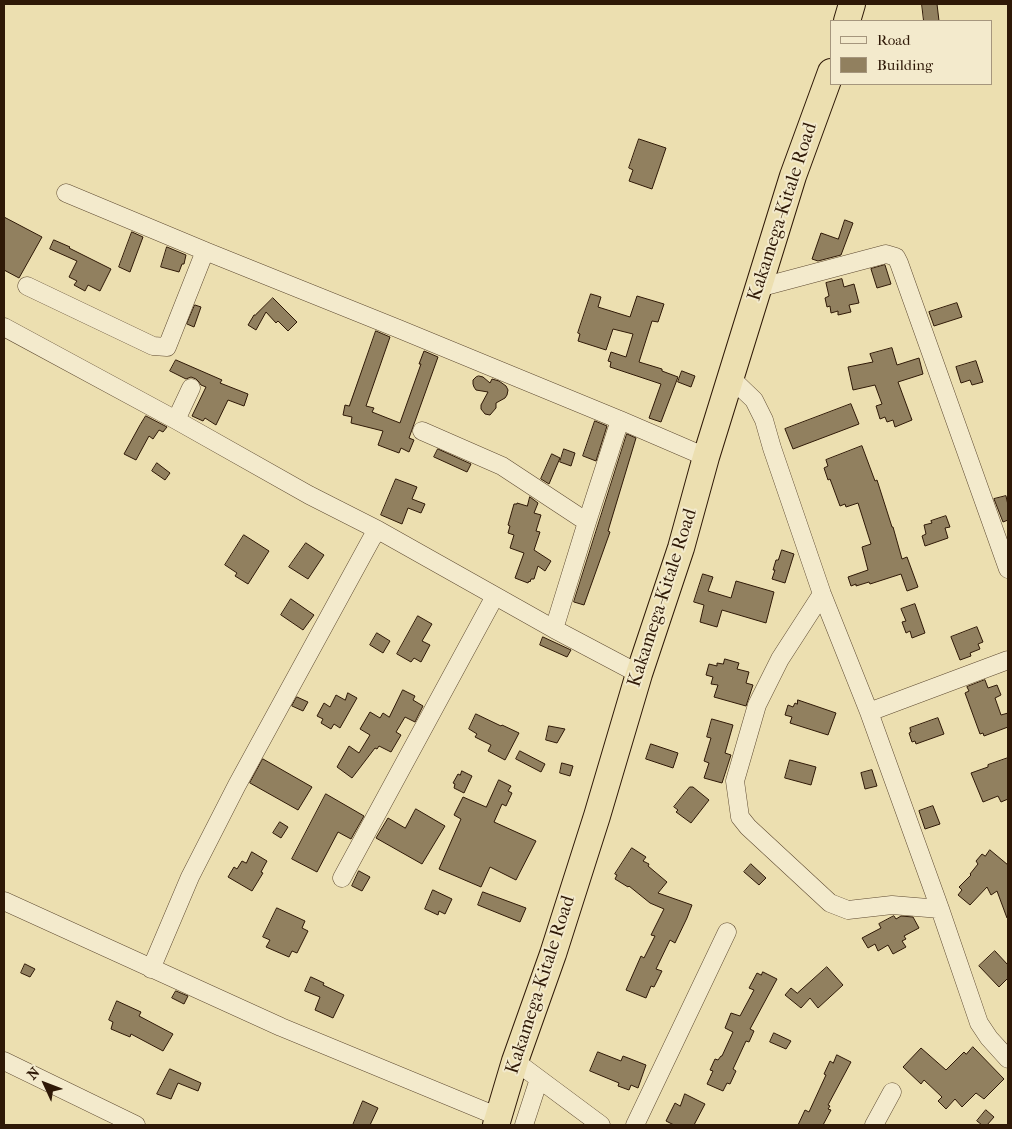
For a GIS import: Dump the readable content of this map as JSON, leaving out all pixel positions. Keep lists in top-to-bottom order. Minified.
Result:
{"streets":{"highway":["Kakamega-Kitale Road"]},"legend":["Road","Building"],"north":"top left"}
